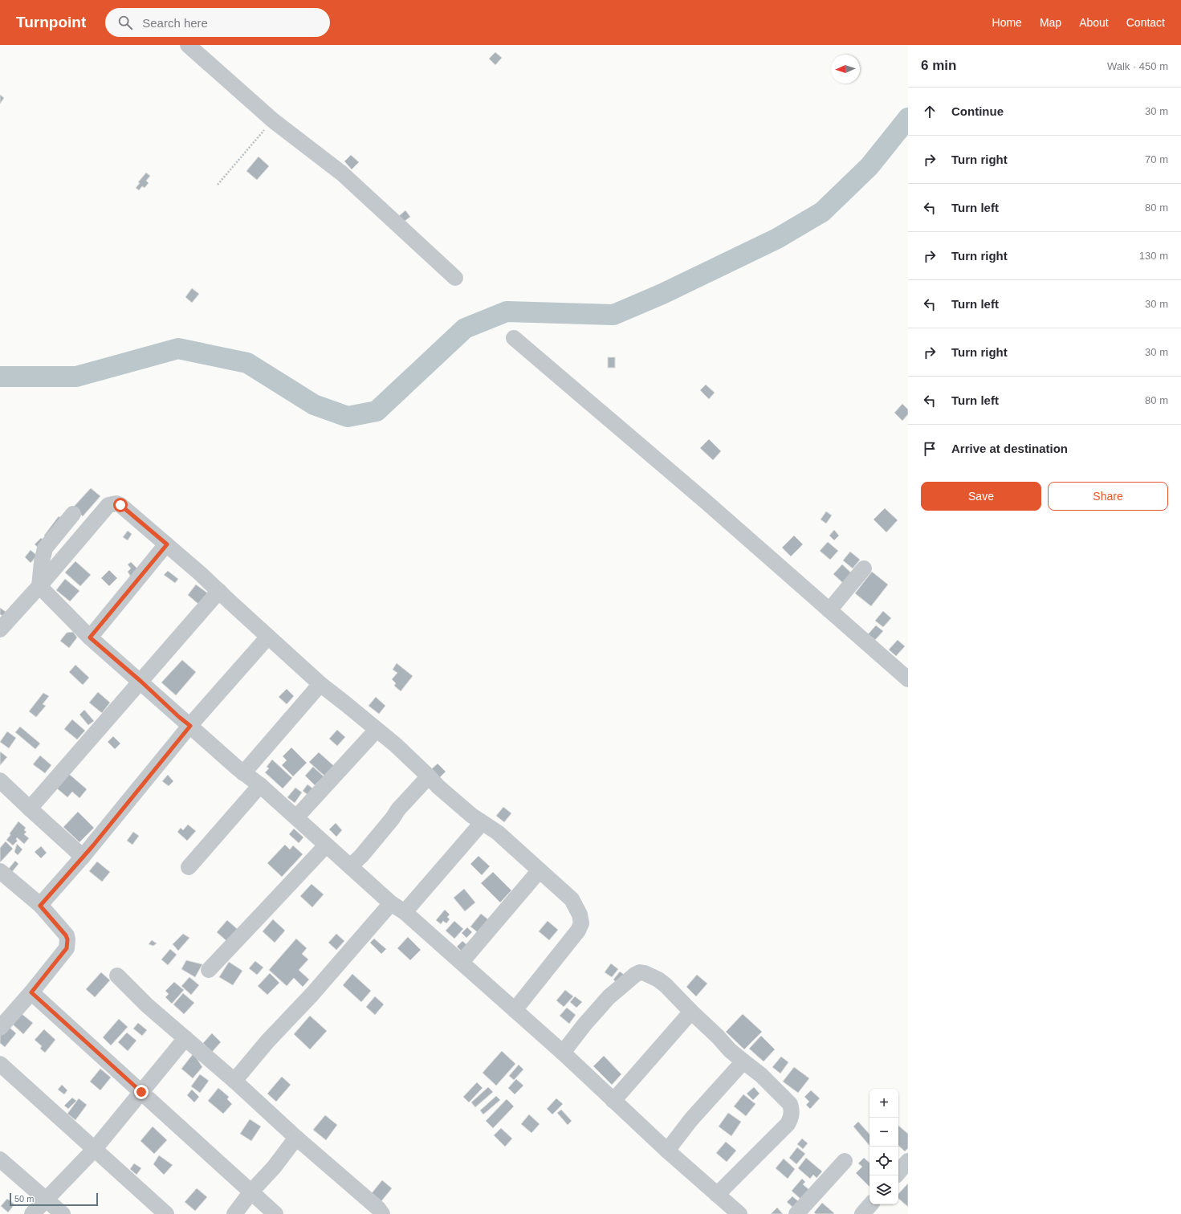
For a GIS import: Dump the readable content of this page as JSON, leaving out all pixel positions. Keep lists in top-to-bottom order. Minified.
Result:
{"scale_bar":"50 m","north":"left","page":{"header":"Turnpoint","search":"Search here","nav":["Home","Map","About","Contact"],"heading":["6 min","Walk · 450 m"],"list":[["Continue","30 m"],["Turn right","70 m"],["Turn left","80 m"],["Turn right","130 m"],["Turn left","30 m"],["Turn right","30 m"],["Turn left","80 m"],"Arrive at destination"],"buttons":["Save","Share"],"map_buttons":["+","−"],"scale":"50 m"}}
